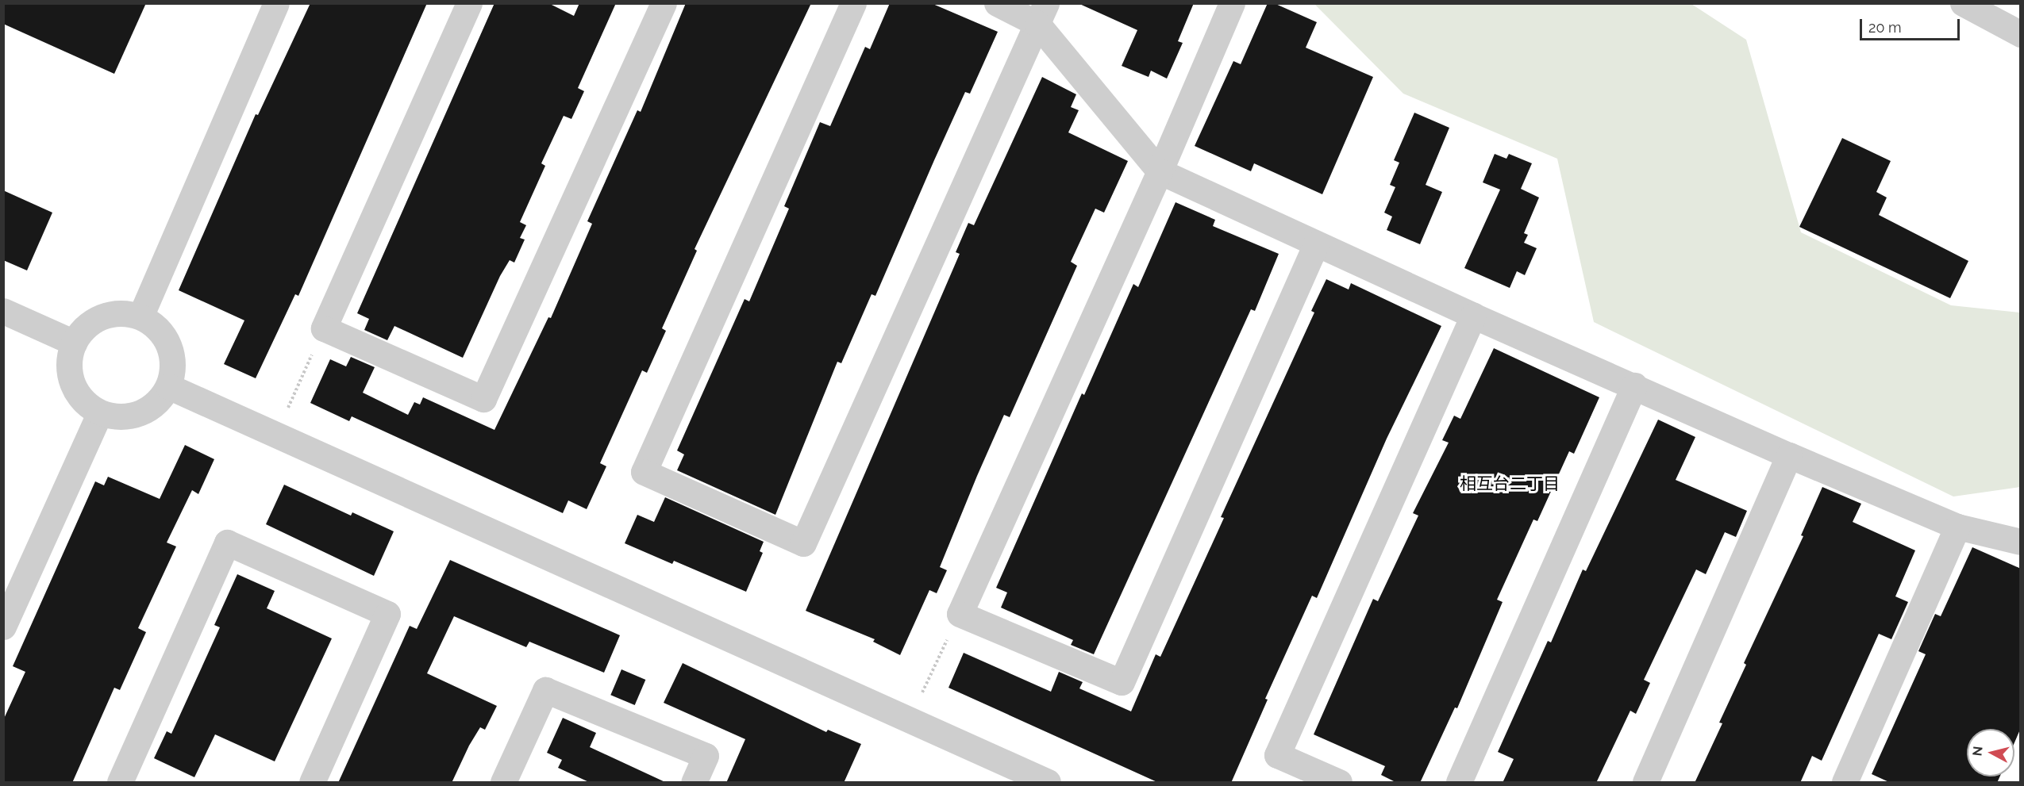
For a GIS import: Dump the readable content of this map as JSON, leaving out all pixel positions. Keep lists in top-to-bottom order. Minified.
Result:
{"districts":["相互台二丁目"],"scale_bar":"20 m","north":"left"}
